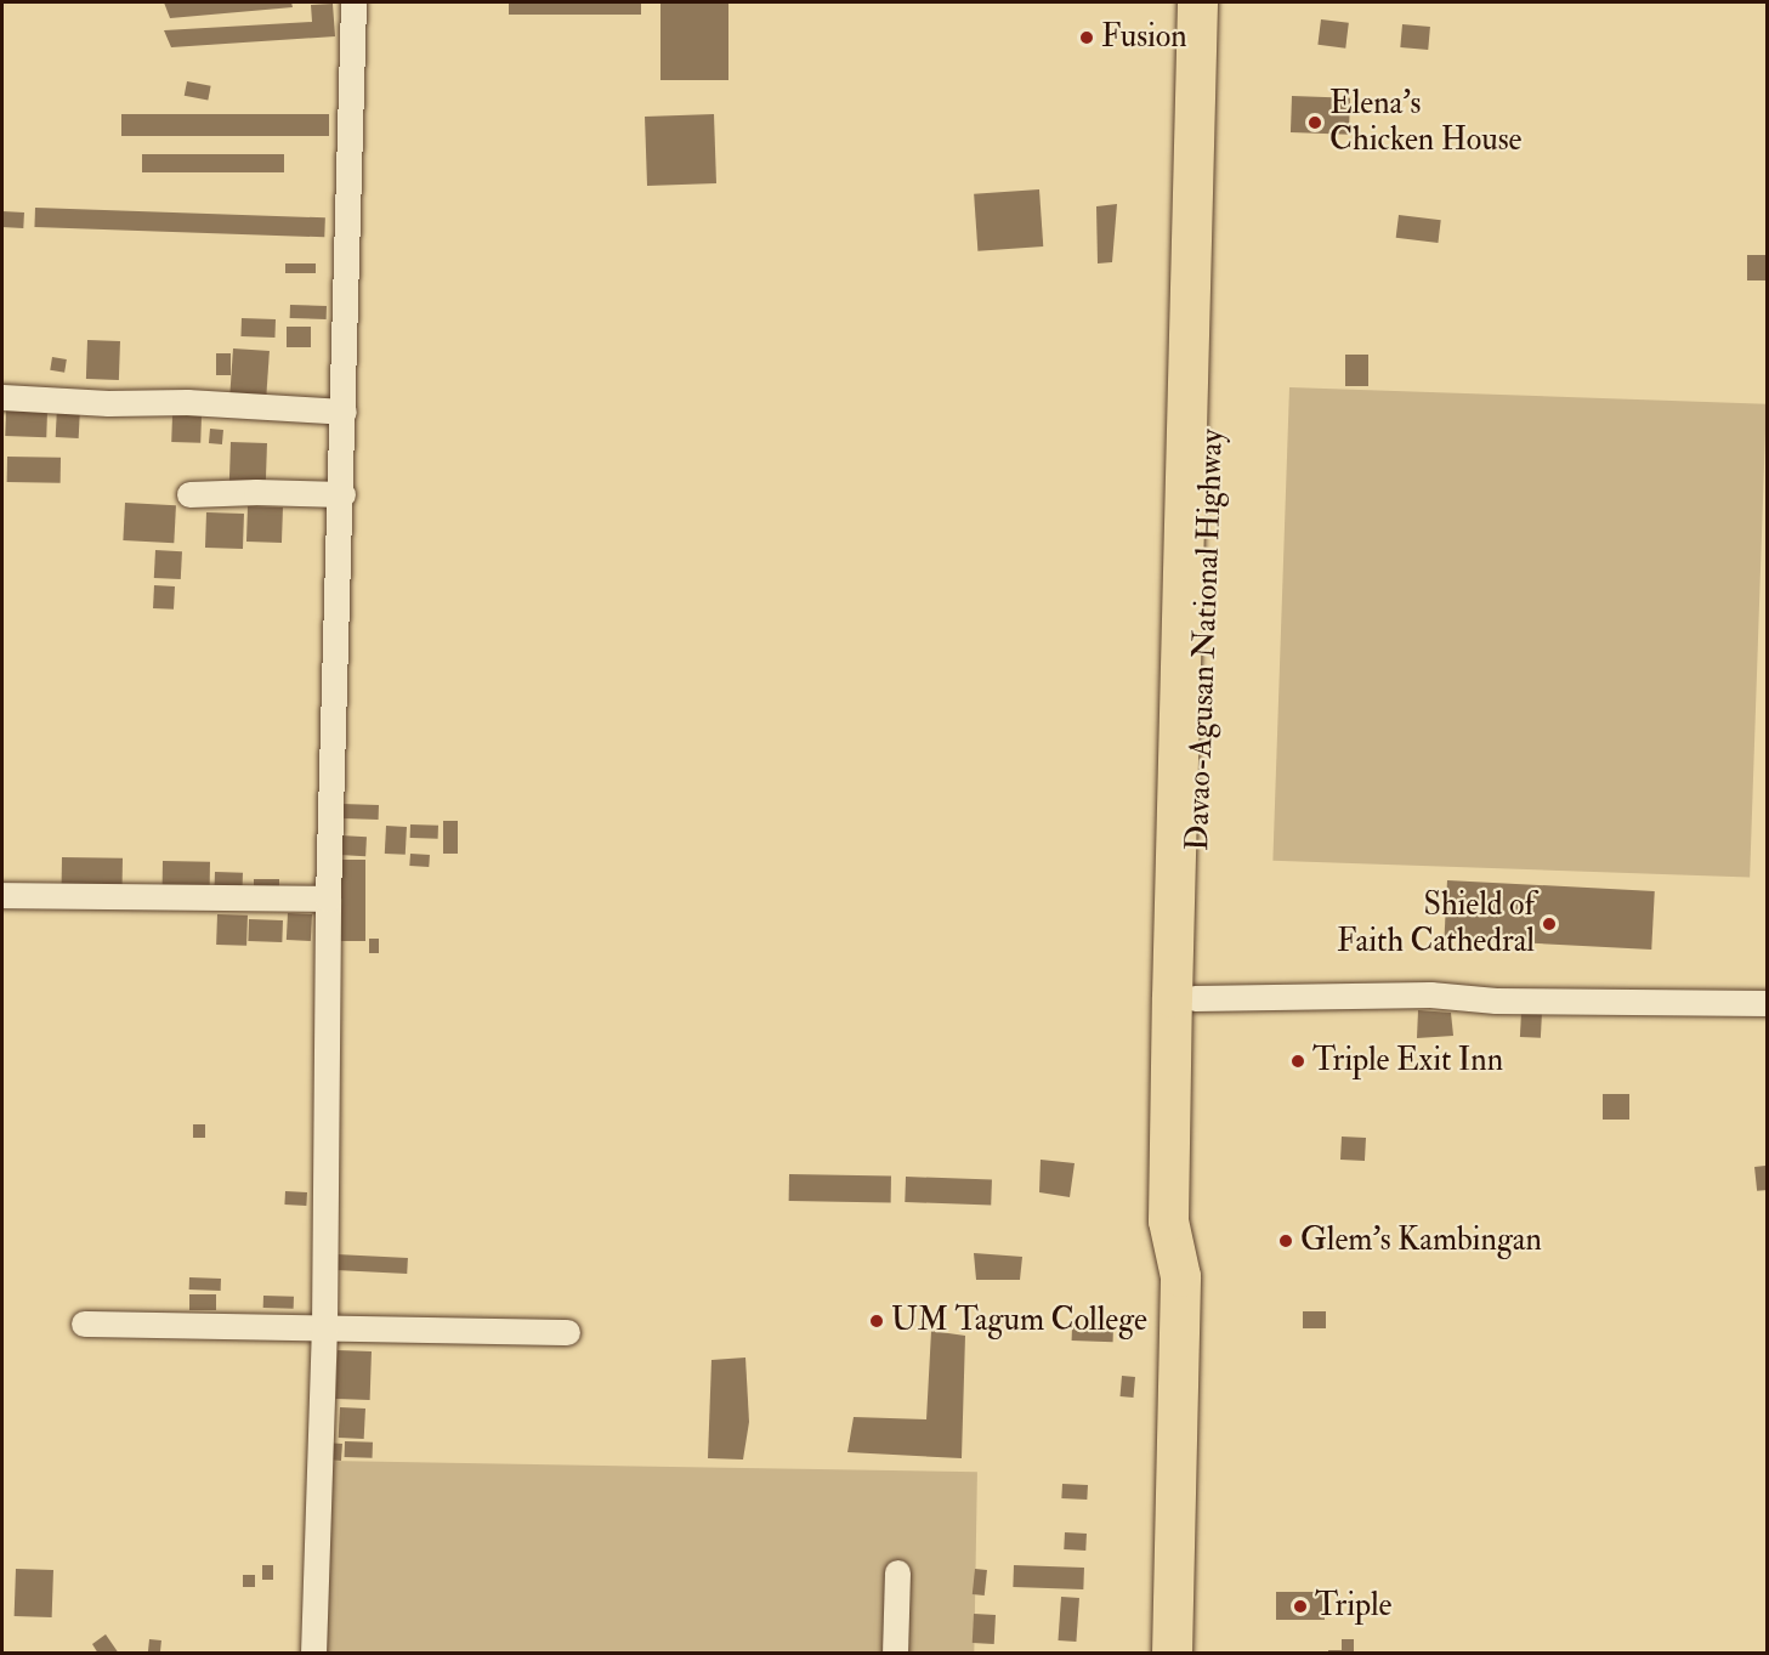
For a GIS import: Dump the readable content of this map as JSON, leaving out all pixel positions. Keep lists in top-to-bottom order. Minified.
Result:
{"streets":{"highway":["Davao-Agusan National Highway"]},"places":["Fusion","Elena's Chicken House","Shield of Faith Cathedral","Triple Exit Inn","Glem's Kambingan","UM Tagum College","Triple"]}
